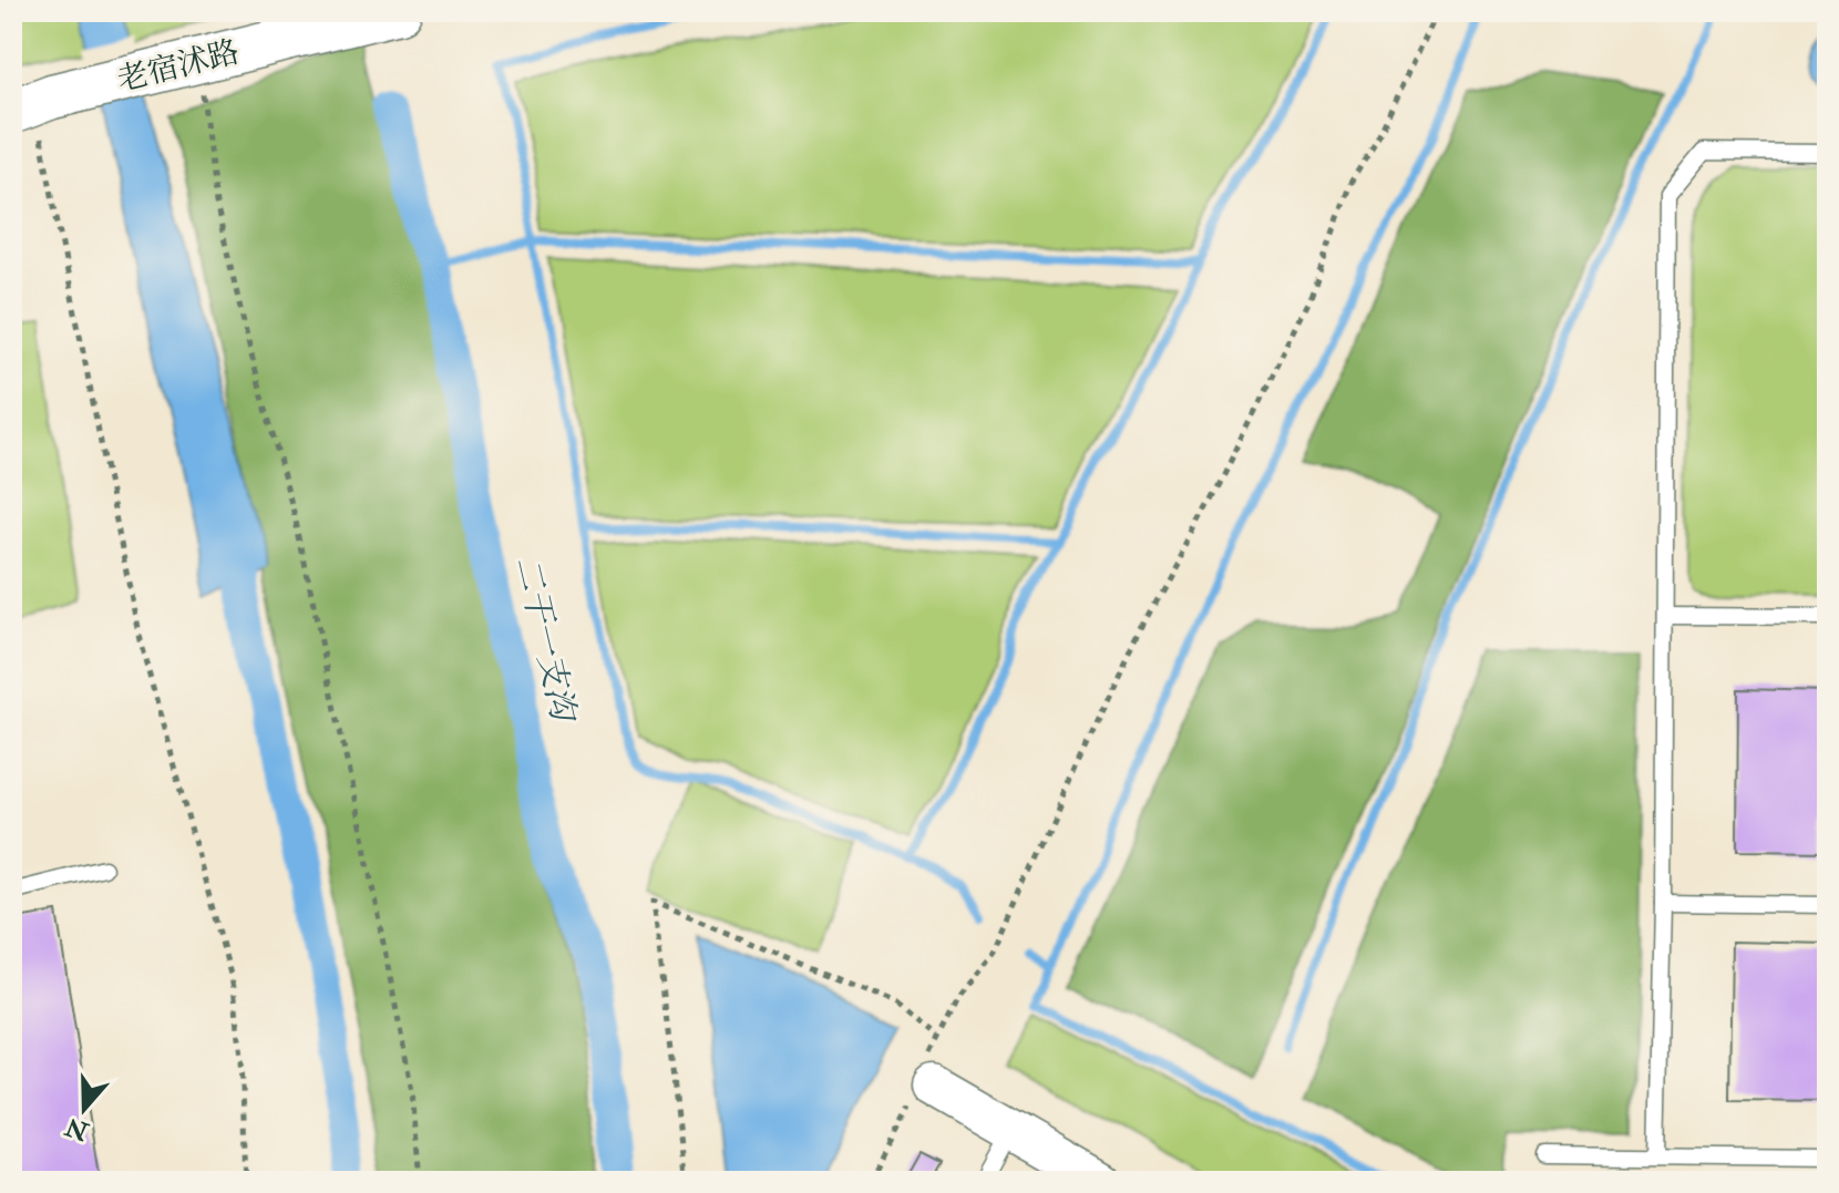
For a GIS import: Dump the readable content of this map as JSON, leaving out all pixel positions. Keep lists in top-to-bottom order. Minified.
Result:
{"streets":{"main road":["老宿沭路"]},"water":["二干一支沟"],"north":"bottom"}
